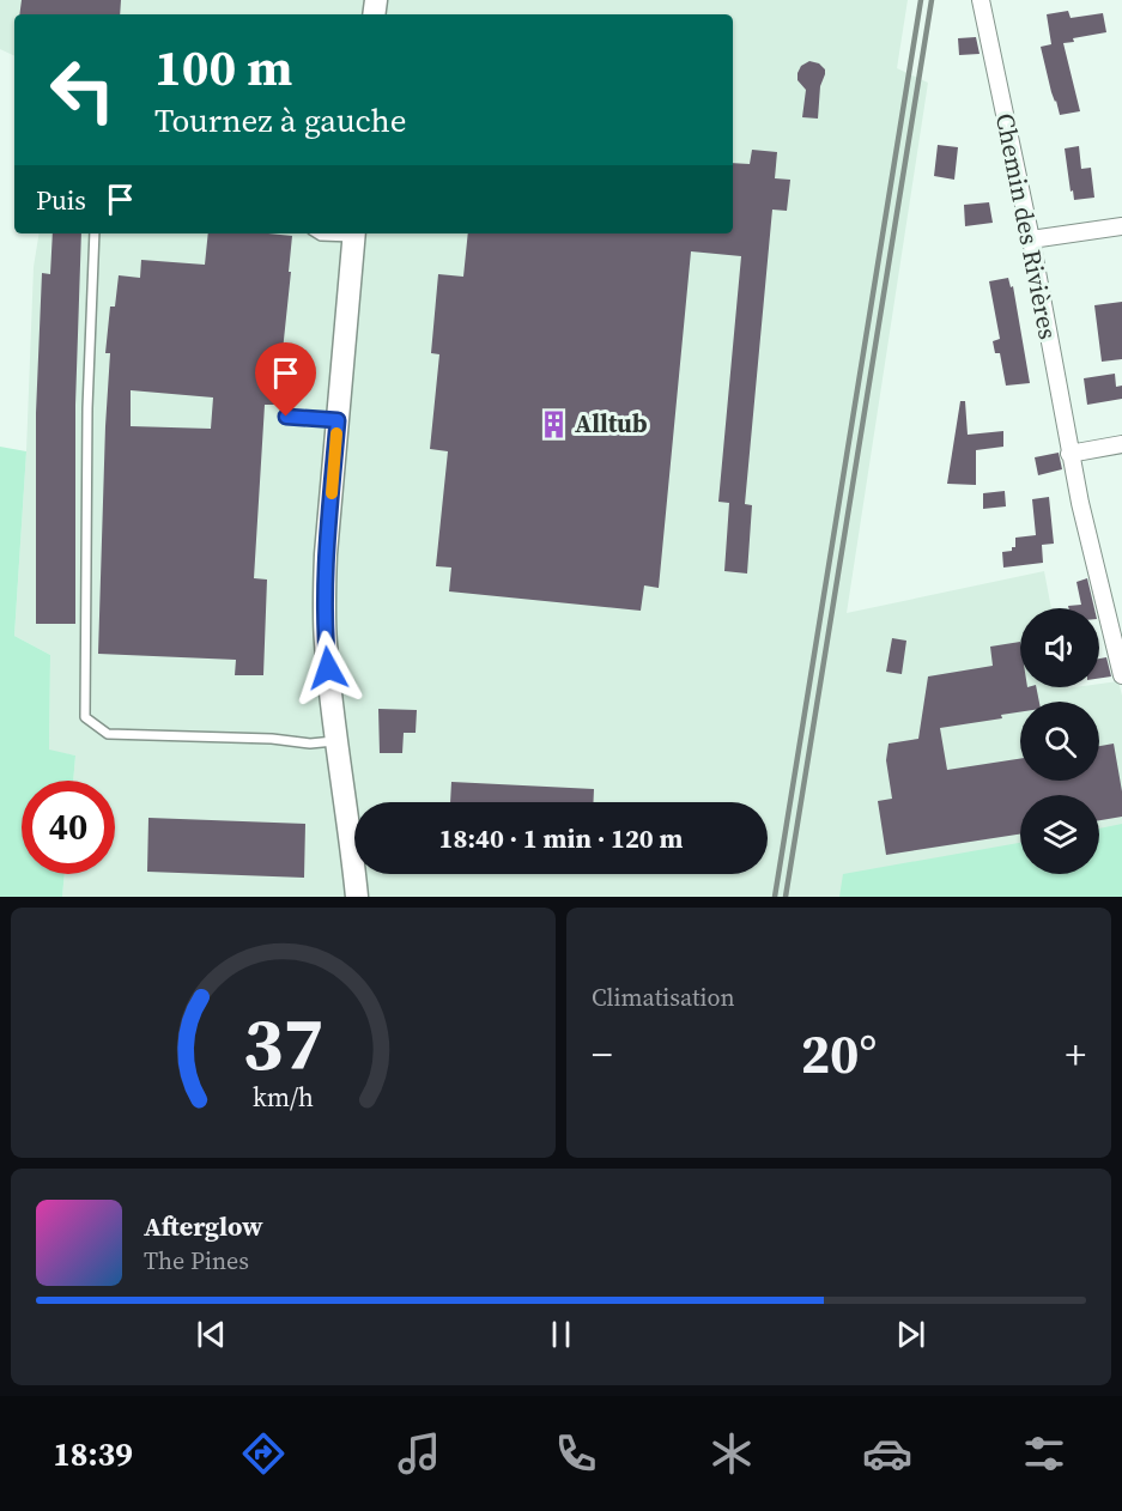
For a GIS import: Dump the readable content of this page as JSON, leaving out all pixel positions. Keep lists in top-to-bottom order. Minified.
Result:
{"streets":{"street":["Chemin des Rivières"]},"places":{"building":["Alltub"]},"page":{"turn":["100 m","Tournez à gauche"],"then":"Puis","limit":"40","trip":"18:40 · 1 min · 120 m","tile":"Climatisation","heat":["−","20°","+"],"song":["Afterglow","The Pines"],"tabs":"18:39","gauge":["37","km/h"]}}
